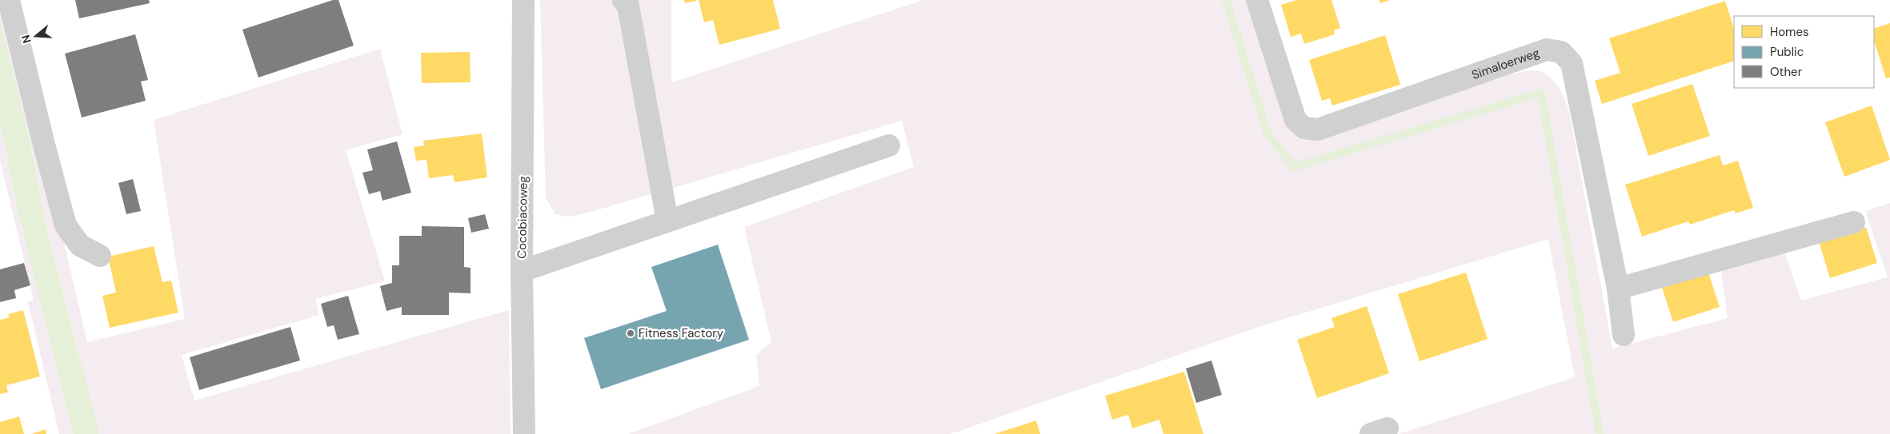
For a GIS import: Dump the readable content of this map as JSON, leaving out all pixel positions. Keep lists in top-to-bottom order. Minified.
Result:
{"streets":{"street":["Simaloerweg","Cocobiacoweg"]},"places":["Fitness Factory"],"legend":["Homes","Public","Other"],"north":"left"}
